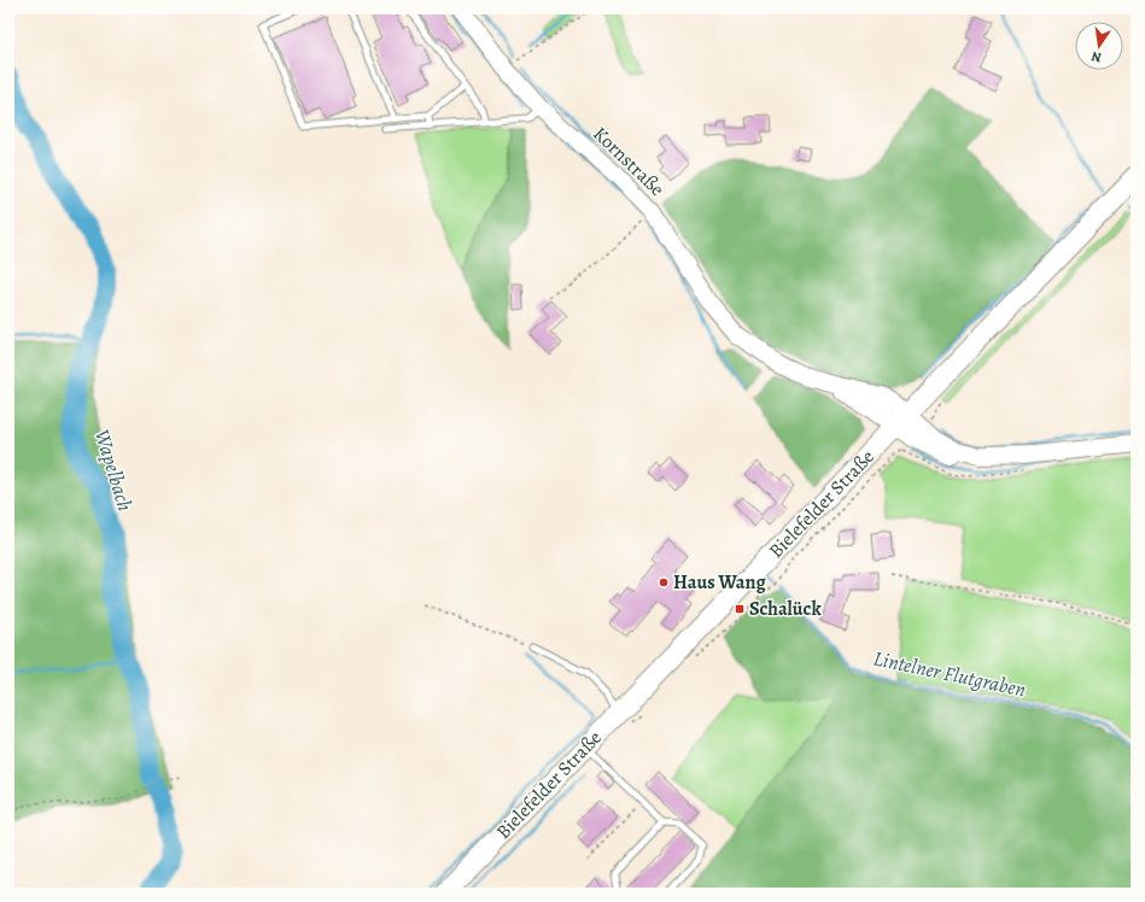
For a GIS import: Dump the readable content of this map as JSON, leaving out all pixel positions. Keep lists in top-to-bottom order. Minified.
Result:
{"streets":{"main road":["Bielefelder Straße"],"street":["Kornstraße"]},"crossings":[["Kornstraße","Bielefelder Straße"]],"water":["Wapelbach","Lintelner Flutgraben"],"places":{"other":["Haus Wang"],"transit":["Schalück"]},"north":"bottom"}
